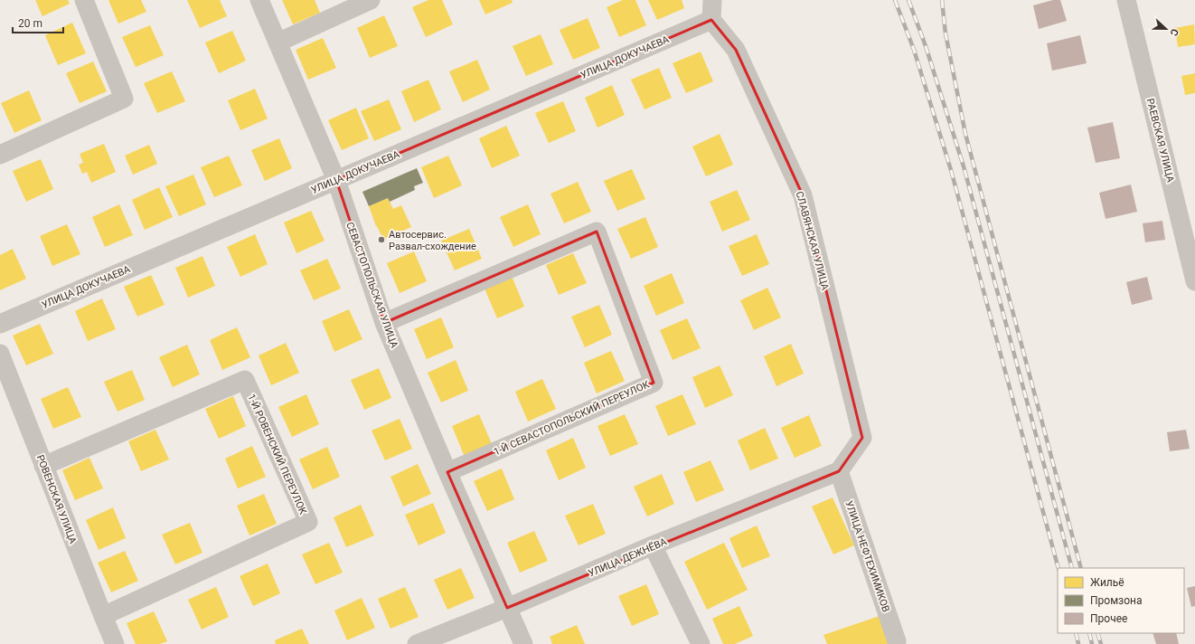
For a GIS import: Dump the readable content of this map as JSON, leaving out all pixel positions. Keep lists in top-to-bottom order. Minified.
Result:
{"streets":{"street":["УЛИЦА ДОКУЧАЕВА","РАЕВСКАЯ УЛИЦА","СЛАВЯНСКАЯ УЛИЦА","СЕВАСТОПОЛЬСКАЯ УЛИЦА","1-Й СЕВАСТОПОЛЬСКИЙ ПЕРЕУЛОК","1-Й РОВЕНСКИЙ ПЕРЕУЛОК","РОВЕНСКАЯ УЛИЦА","УЛИЦА НЕФТЕХИМИКОВ","УЛИЦА ДЕЖНЁВА"]},"crossings":[["УЛИЦА ДОКУЧАЕВА","СЛАВЯНСКАЯ УЛИЦА"],["УЛИЦА ДОКУЧАЕВА","СЕВАСТОПОЛЬСКАЯ УЛИЦА"],["СЛАВЯНСКАЯ УЛИЦА","УЛИЦА НЕФТЕХИМИКОВ"],["СЛАВЯНСКАЯ УЛИЦА","УЛИЦА ДЕЖНЁВА"],["СЕВАСТОПОЛЬСКАЯ УЛИЦА","1-Й СЕВАСТОПОЛЬСКИЙ ПЕРЕУЛОК"],["СЕВАСТОПОЛЬСКАЯ УЛИЦА","УЛИЦА ДЕЖНЁВА"],["1-Й РОВЕНСКИЙ ПЕРЕУЛОК","РОВЕНСКАЯ УЛИЦА"],["УЛИЦА НЕФТЕХИМИКОВ","УЛИЦА ДЕЖНЁВА"]],"places":["Автосервис. Развал-схождение"],"legend":["Жильё","Промзона","Прочее"],"scale_bar":"20 m","north":"right"}
